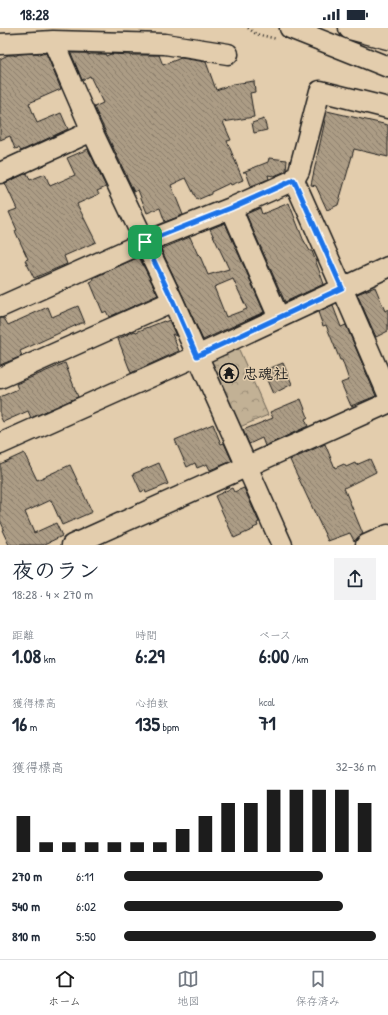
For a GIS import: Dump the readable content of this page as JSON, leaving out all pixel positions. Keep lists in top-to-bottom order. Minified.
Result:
{"places":{"temple":["忠魂社"]},"page":{"status":"18:28","heading":["夜のラン","18:28 · 4 × 270 m"],"stats":[["距離","1.08 km"],["時間","6:29"],["ペース","6:00 /km"],["獲得標高","16 m"],["心拍数","135 bpm"],["kcal","71"]],"chart":["獲得標高","32–36 m"],"list":[{"name":"270 m","note":"6:11"},{"name":"540 m","note":"6:02"},{"name":"810 m","note":"5:50"}],"tabs":["ホーム","地図","保存済み"]}}
